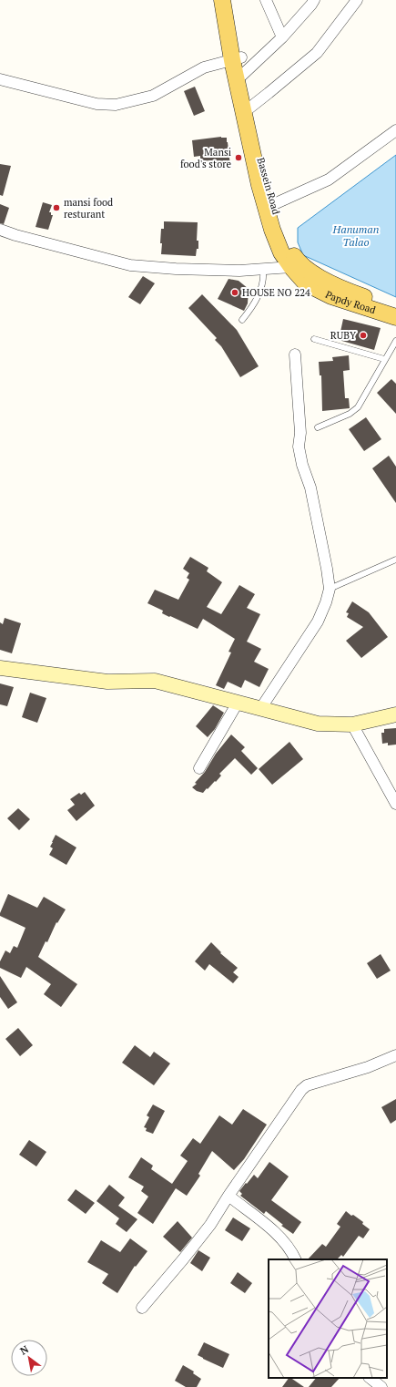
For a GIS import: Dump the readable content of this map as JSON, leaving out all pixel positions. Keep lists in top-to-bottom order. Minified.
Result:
{"streets":{"main road":["Bassein Road","Papdy Road"]},"crossings":[["Bassein Road","Papdy Road"]],"water":["Hanuman Talao"],"places":["Mansi food's store","mansi food resturant","HOUSE NO 224","RUBY"],"north":"top left"}
